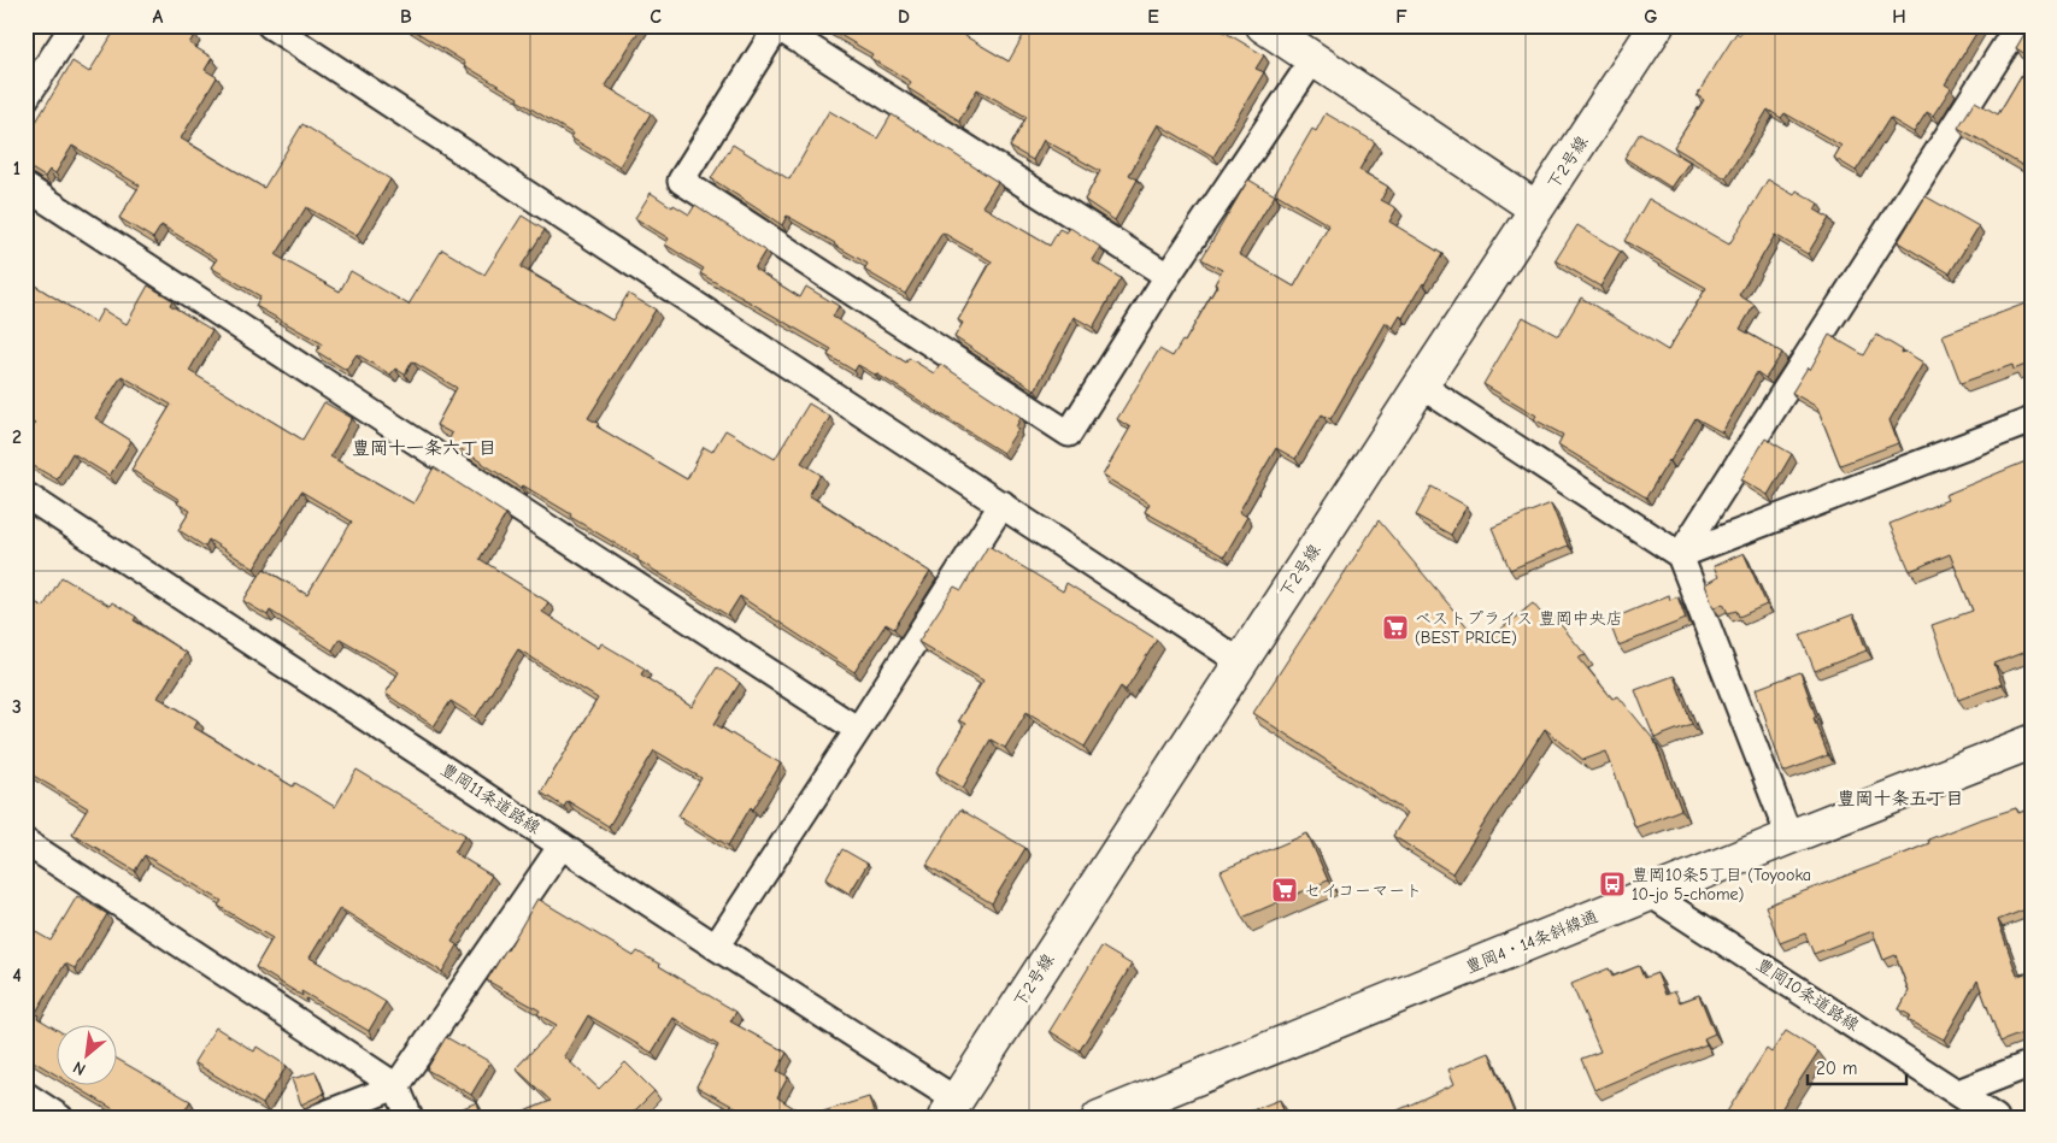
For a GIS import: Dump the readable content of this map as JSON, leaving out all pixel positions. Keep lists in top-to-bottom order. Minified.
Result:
{"streets":{"street":["下2号線","豊岡11条道路線","豊岡4・14条斜線通","豊岡10条道路線"]},"crossings":[["下2号線","豊岡11条道路線"],["豊岡4・14条斜線通","豊岡10条道路線"]],"districts":["豊岡十一条六丁目","豊岡十条五丁目"],"places":{"supermarket":["ベストプライス 豊岡中央店 (BEST PRICE)","セイコーマート"],"bus stop":["豊岡10条5丁目 (Toyooka 10-jo 5-chome)"]},"scale_bar":"20 m","north":"bottom left","grid":{"columns":["A","B","C","D","E","F","G","H"],"rows":["1","2","3","4"]}}
